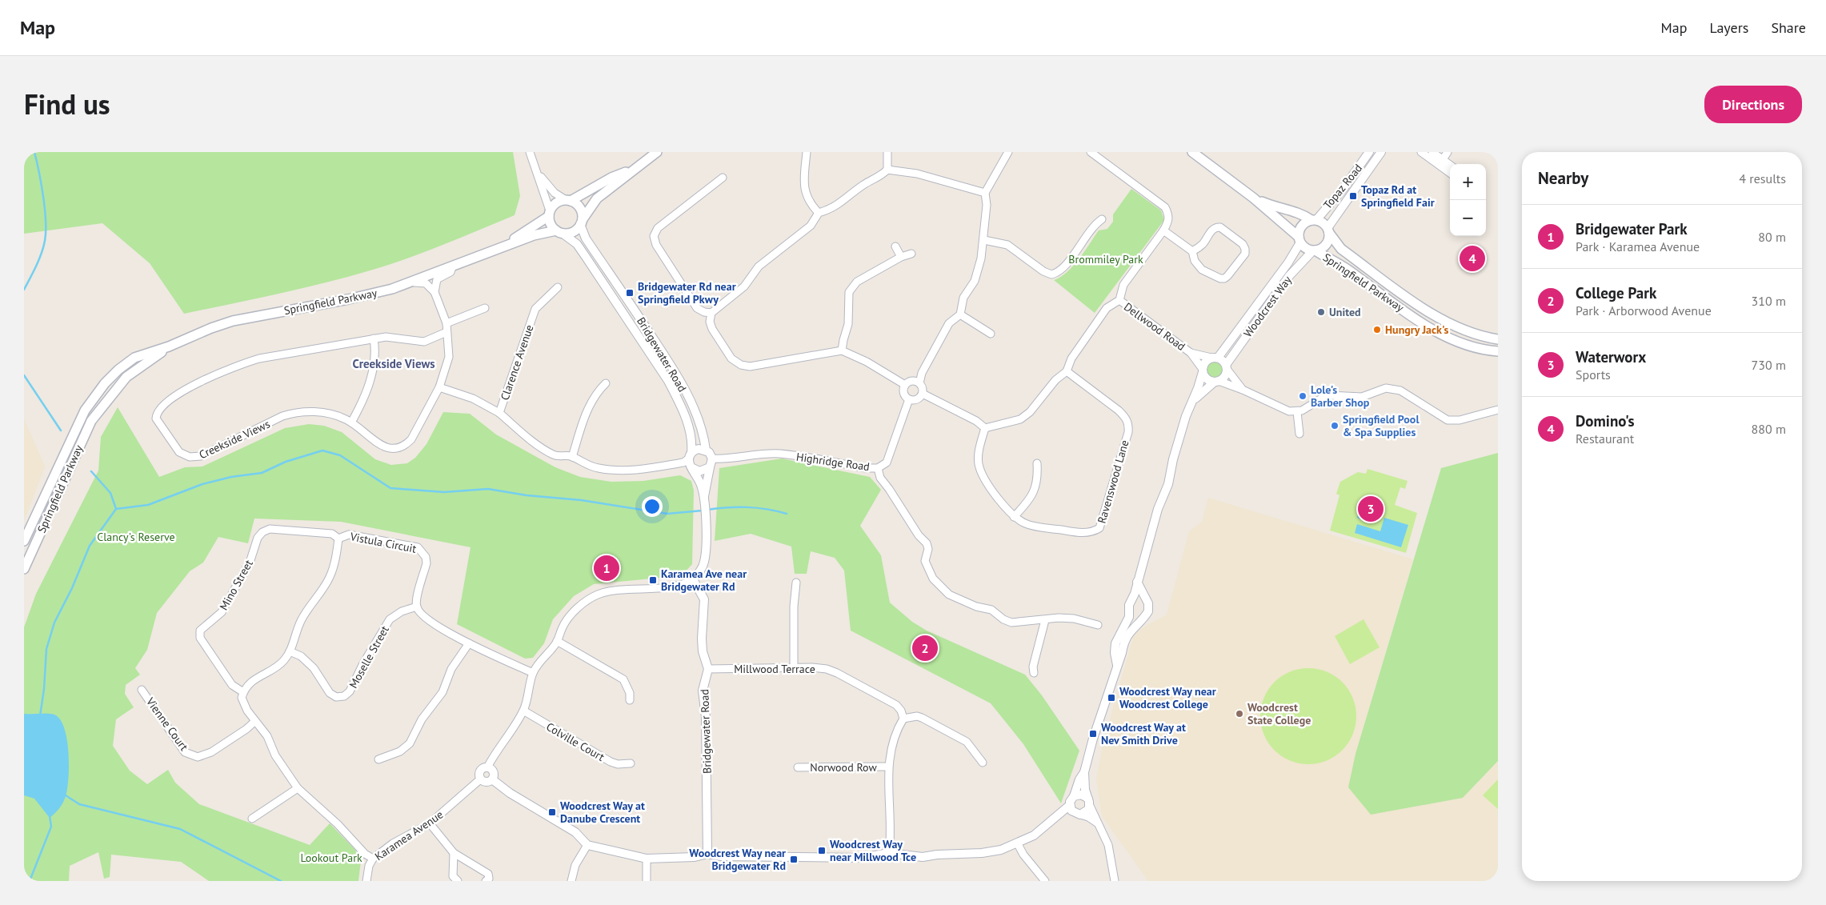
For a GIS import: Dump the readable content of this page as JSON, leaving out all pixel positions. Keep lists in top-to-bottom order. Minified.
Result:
{"streets":{"main road":["Springfield Parkway"],"street":["Topaz Road","Woodcrest Way","Dellwood Road","Bridgewater Road","Clarence Avenue","Creekside Views","Highridge Road","Ravenswood Lane","Vistula Circuit","Mino Street","Moselle Street","Millwood Terrace","Vienne Court","Colville Court","Norwood Row","Karamea Avenue"]},"crossings":[["Topaz Road","Springfield Parkway"],["Topaz Road","Woodcrest Way"],["Springfield Parkway","Woodcrest Way"],["Springfield Parkway","Bridgewater Road"],["Woodcrest Way","Dellwood Road"],["Bridgewater Road","Clarence Avenue"],["Bridgewater Road","Highridge Road"],["Bridgewater Road","Millwood Terrace"],["Clarence Avenue","Highridge Road"],["Vistula Circuit","Mino Street"],["Vistula Circuit","Moselle Street"]],"districts":["Creekside Views"],"parks":["Brommiley Park","Clancy's Reserve","Lookout Park"],"places":{"transit":["Topaz Rd at Springfield Fair","Bridgewater Rd near Springfield Pkwy","Karamea Ave near Bridgewater Rd","Woodcrest Way near Woodcrest College","Woodcrest Way at Nev Smith Drive","Woodcrest Way at Danube Crescent","Woodcrest Way near Millwood Tce","Woodcrest Way near Bridgewater Rd"],"other":["United","Hungry Jack's","Lole's Barber Shop","Springfield Pool & Spa Supplies","Woodcrest State College"]},"page":{"header":"Map","nav":["Map","Layers","Share"],"title":"Find us","buttons":"Directions","heading":["Nearby","4 results"],"map_buttons":["+","−"],"list":[{"mark":"1","name":"Bridgewater Park","note":"Park · Karamea Avenue","value":"80 m"},{"mark":"2","name":"College Park","note":"Park · Arborwood Avenue","value":"310 m"},{"mark":"3","name":"Waterworx","note":"Sports","value":"730 m"},{"mark":"4","name":"Domino's","note":"Restaurant","value":"880 m"}],"pins":["4","3","1","2"]}}
